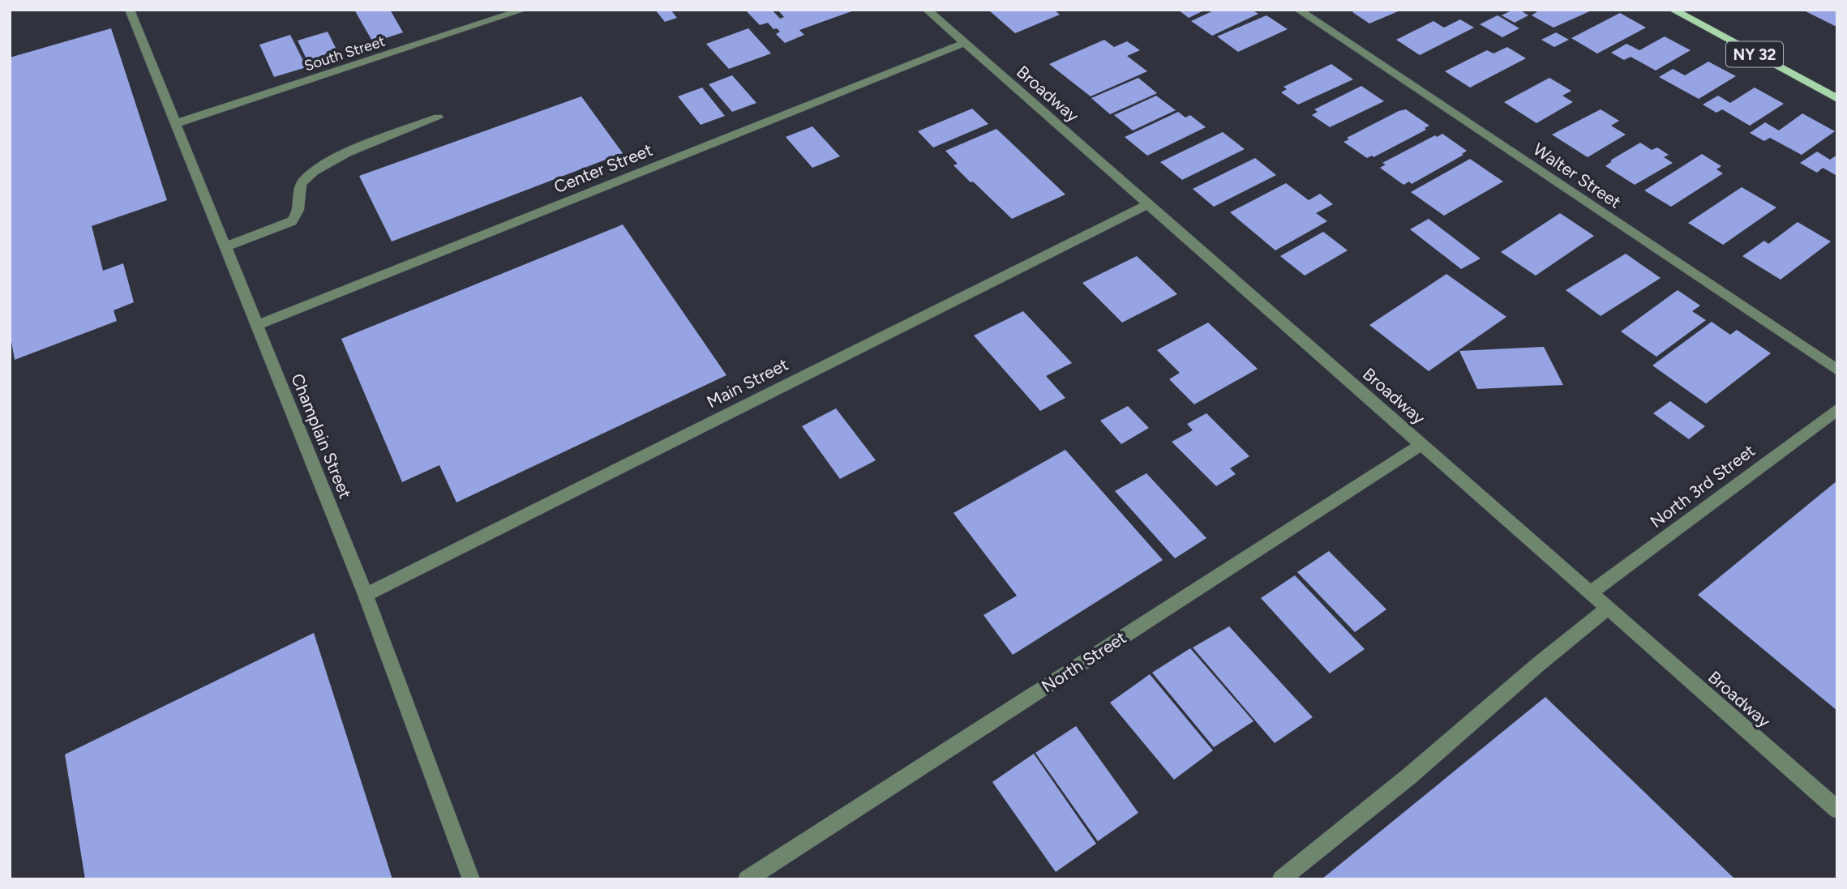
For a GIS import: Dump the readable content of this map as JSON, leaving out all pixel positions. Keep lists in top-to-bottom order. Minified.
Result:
{"streets":{"main road":["NY 32"],"street":["South Street","Broadway","Center Street","Walter Street","Main Street","Champlain Street","North 3rd Street","North Street"]},"crossings":[["South Street","Champlain Street"],["Broadway","Center Street"],["Broadway","Main Street"],["Broadway","North 3rd Street"],["Broadway","North Street"],["Center Street","Champlain Street"],["Main Street","Champlain Street"]]}
